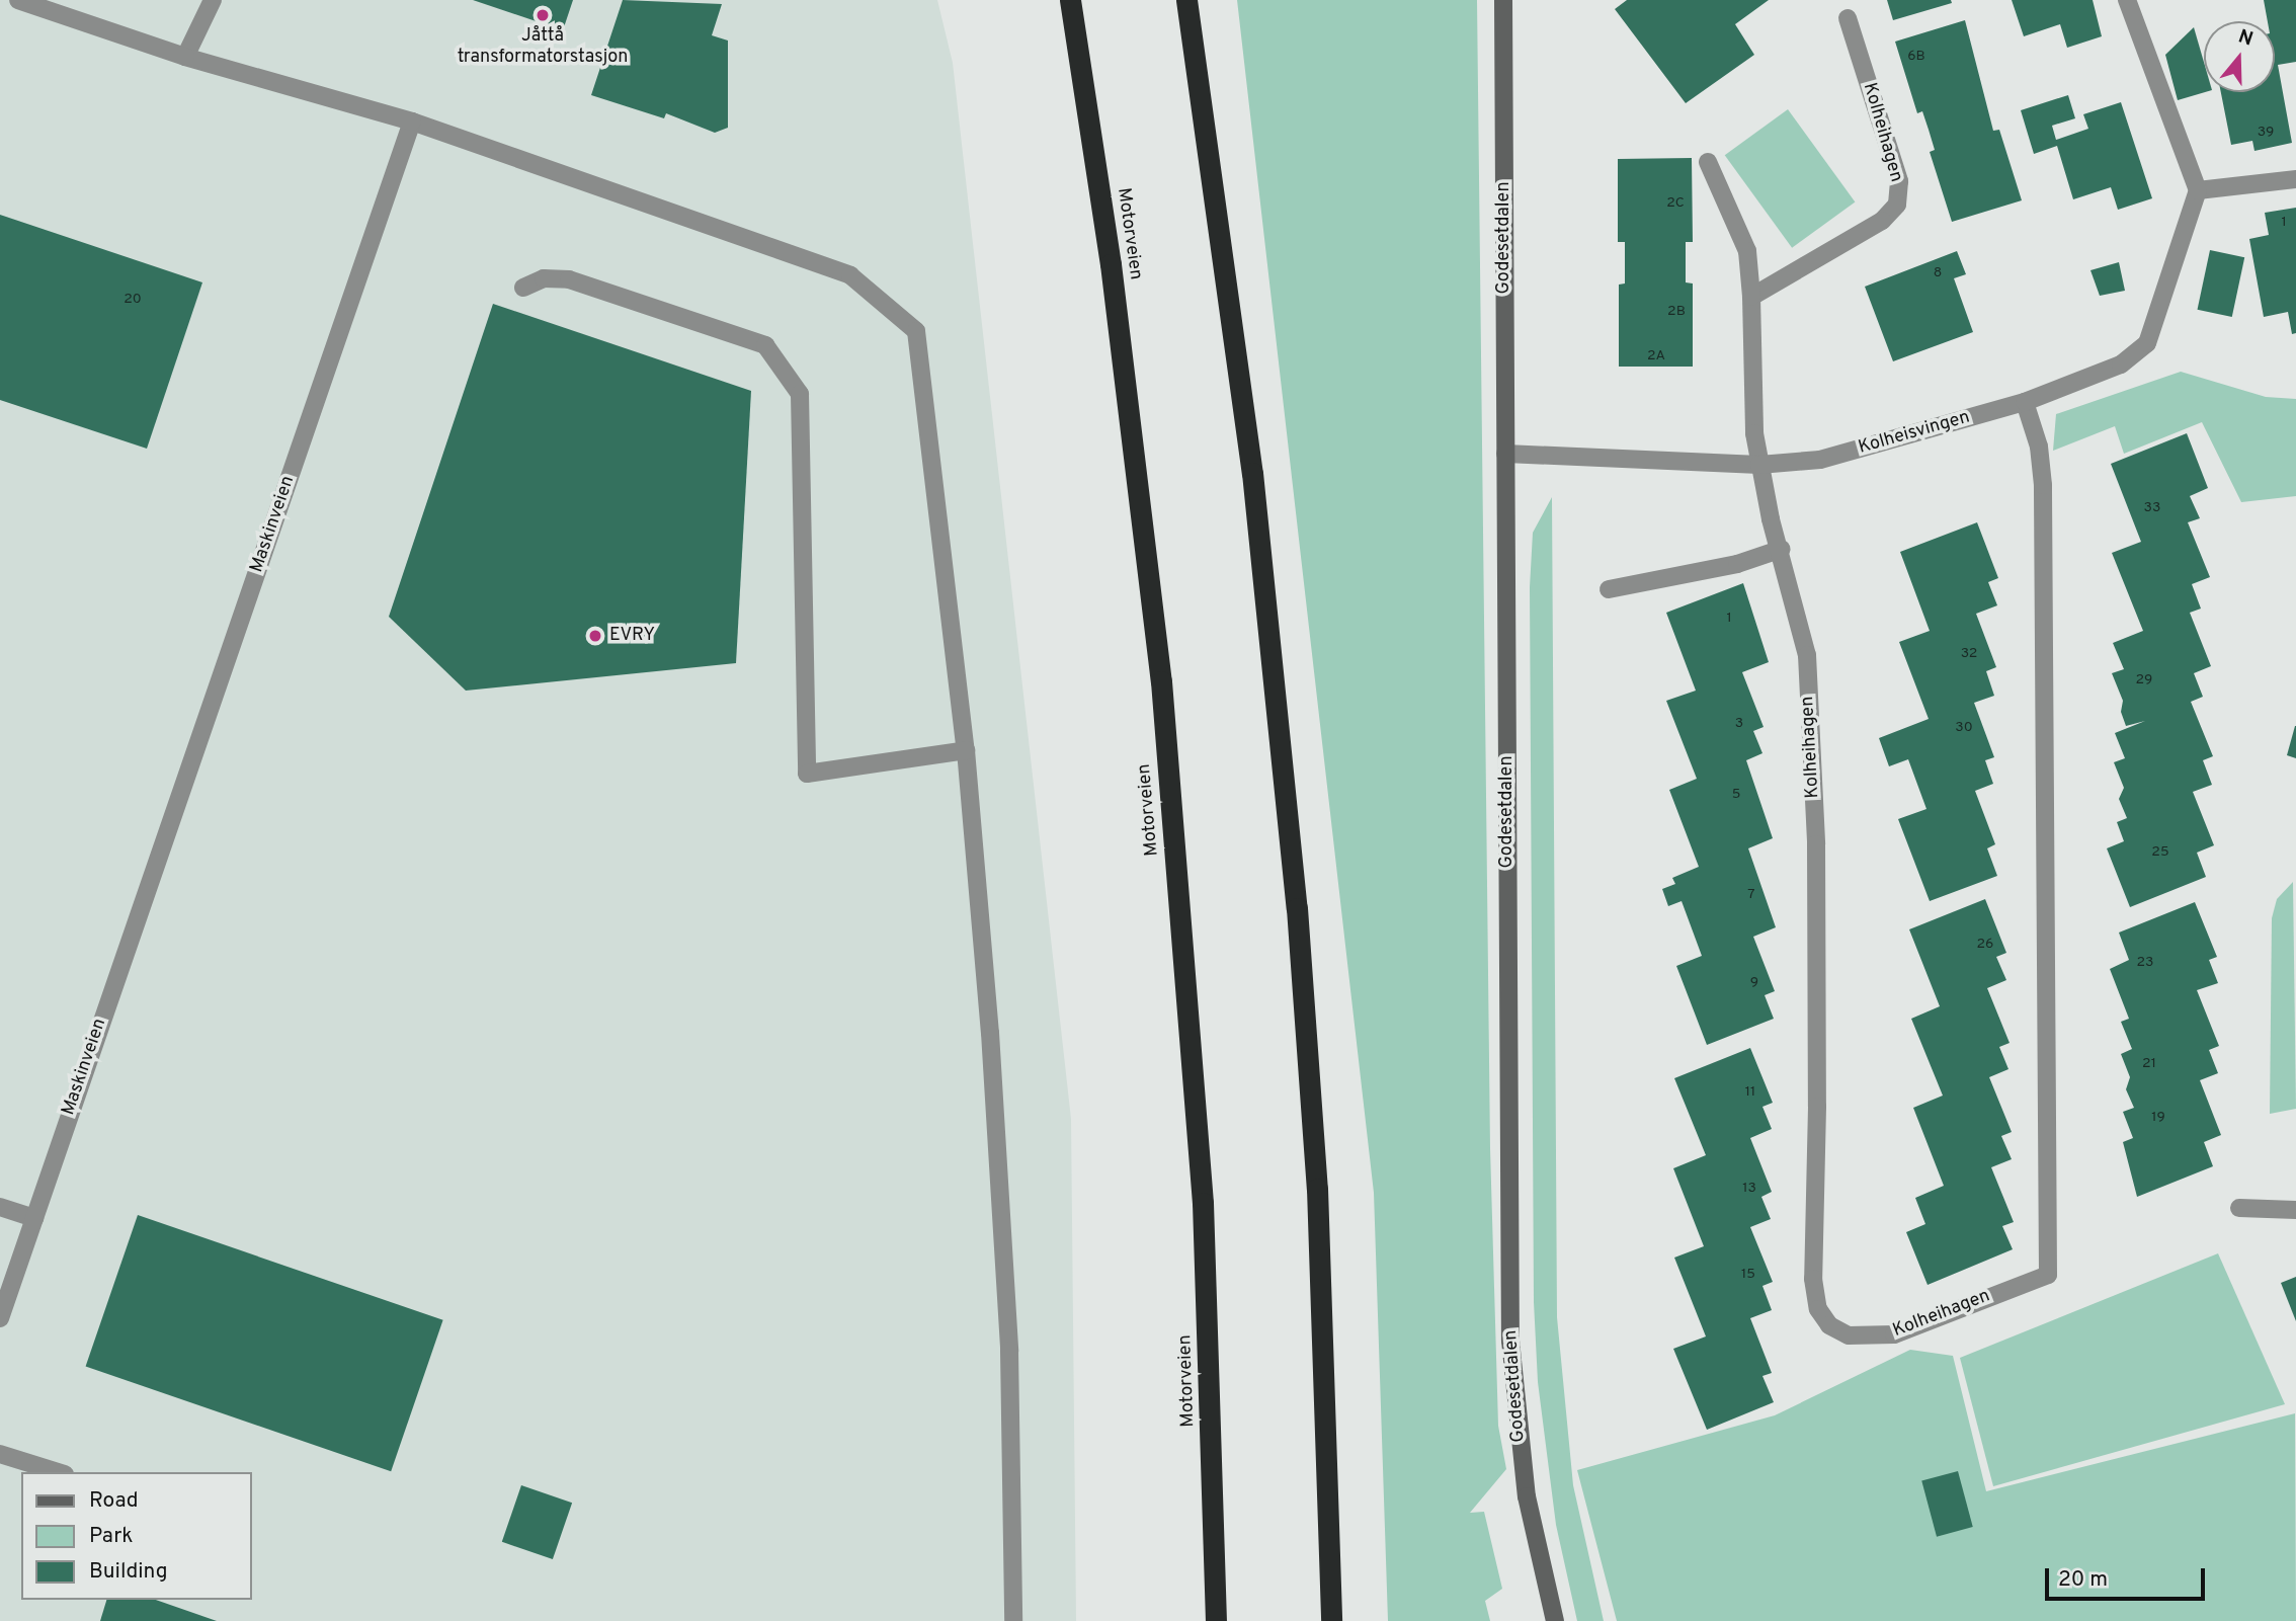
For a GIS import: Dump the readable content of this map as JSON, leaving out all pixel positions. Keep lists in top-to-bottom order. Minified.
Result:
{"streets":{"highway":["Motorveien"],"main road":["Godesetdalen"],"street":["Kolheihagen","Kolheisvingen","Maskinveien"]},"crossings":[["Kolheihagen","Kolheisvingen"],["Godesetdalen","Kolheisvingen"]],"places":["Jåttå transformatorstasjon","EVRY"],"house_numbers":["6B","39","2C","1","8","20","2B","2A","33","1","32","29","3","30","5","25","7","26","23","9","21","11","19","13","15"],"legend":["Road","Park","Building"],"scale_bar":"20 m","north":"top"}
